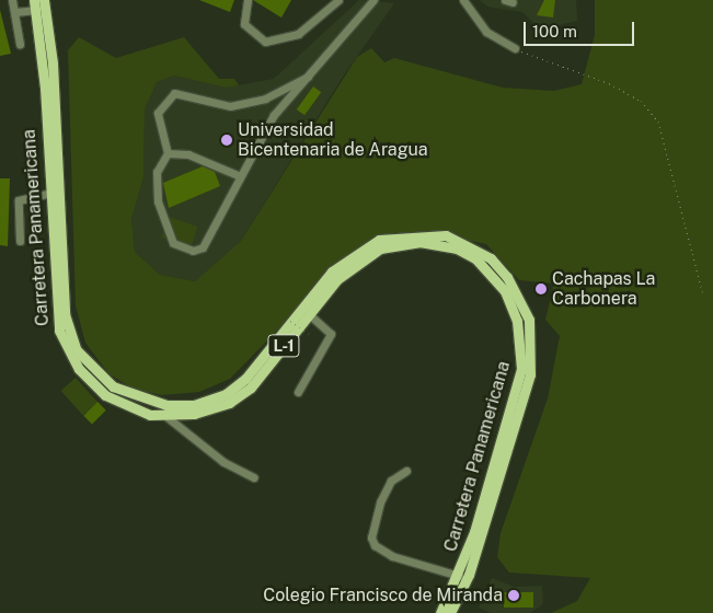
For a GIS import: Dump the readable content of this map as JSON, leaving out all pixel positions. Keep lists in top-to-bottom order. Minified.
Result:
{"streets":{"main road":["Carretera Panamericana","L-1"]},"places":["Universidad Bicentenaria de Aragua","Cachapas La Carbonera","Colegio Francisco de Miranda"],"scale_bar":"100 m"}
